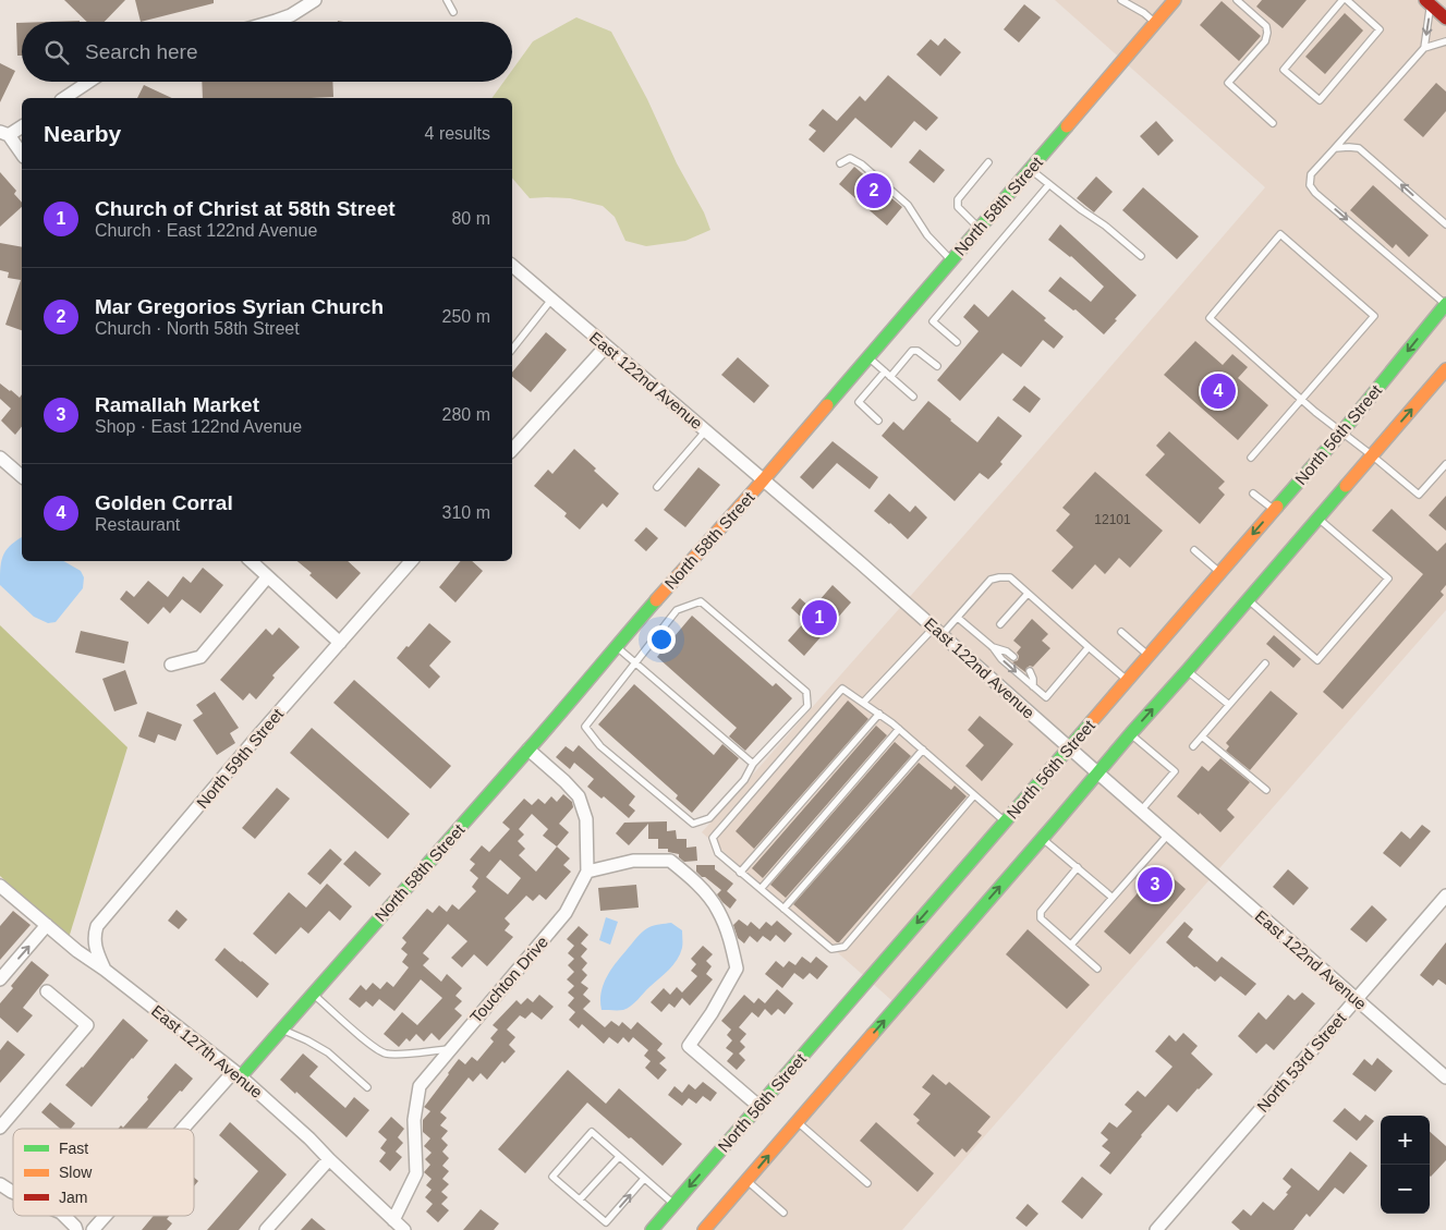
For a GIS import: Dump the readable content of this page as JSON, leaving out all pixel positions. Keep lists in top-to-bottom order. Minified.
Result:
{"streets":{"main road":["North 58th Street","North 56th Street"],"street":["East 122nd Avenue","North 59th Street","Touchton Drive","East 127th Avenue","North 53rd Street"]},"crossings":[["North 58th Street","East 122nd Avenue"],["North 58th Street","Touchton Drive"],["North 58th Street","East 127th Avenue"],["East 122nd Avenue","North 56th Street"],["East 122nd Avenue","North 53rd Street"],["North 59th Street","East 127th Avenue"],["Touchton Drive","East 127th Avenue"]],"house_numbers":["12101"],"legend":["Fast","Slow","Jam"],"page":{"search":"Search here","heading":["Nearby","4 results"],"list":[{"mark":"1","name":"Church of Christ at 58th Street","note":"Church · East 122nd Avenue","value":"80 m"},{"mark":"2","name":"Mar Gregorios Syrian Church","note":"Church · North 58th Street","value":"250 m"},{"mark":"3","name":"Ramallah Market","note":"Shop · East 122nd Avenue","value":"280 m"},{"mark":"4","name":"Golden Corral","note":"Restaurant","value":"310 m"}],"pins":["2","4","1","3"],"map_buttons":["+","−"]}}
